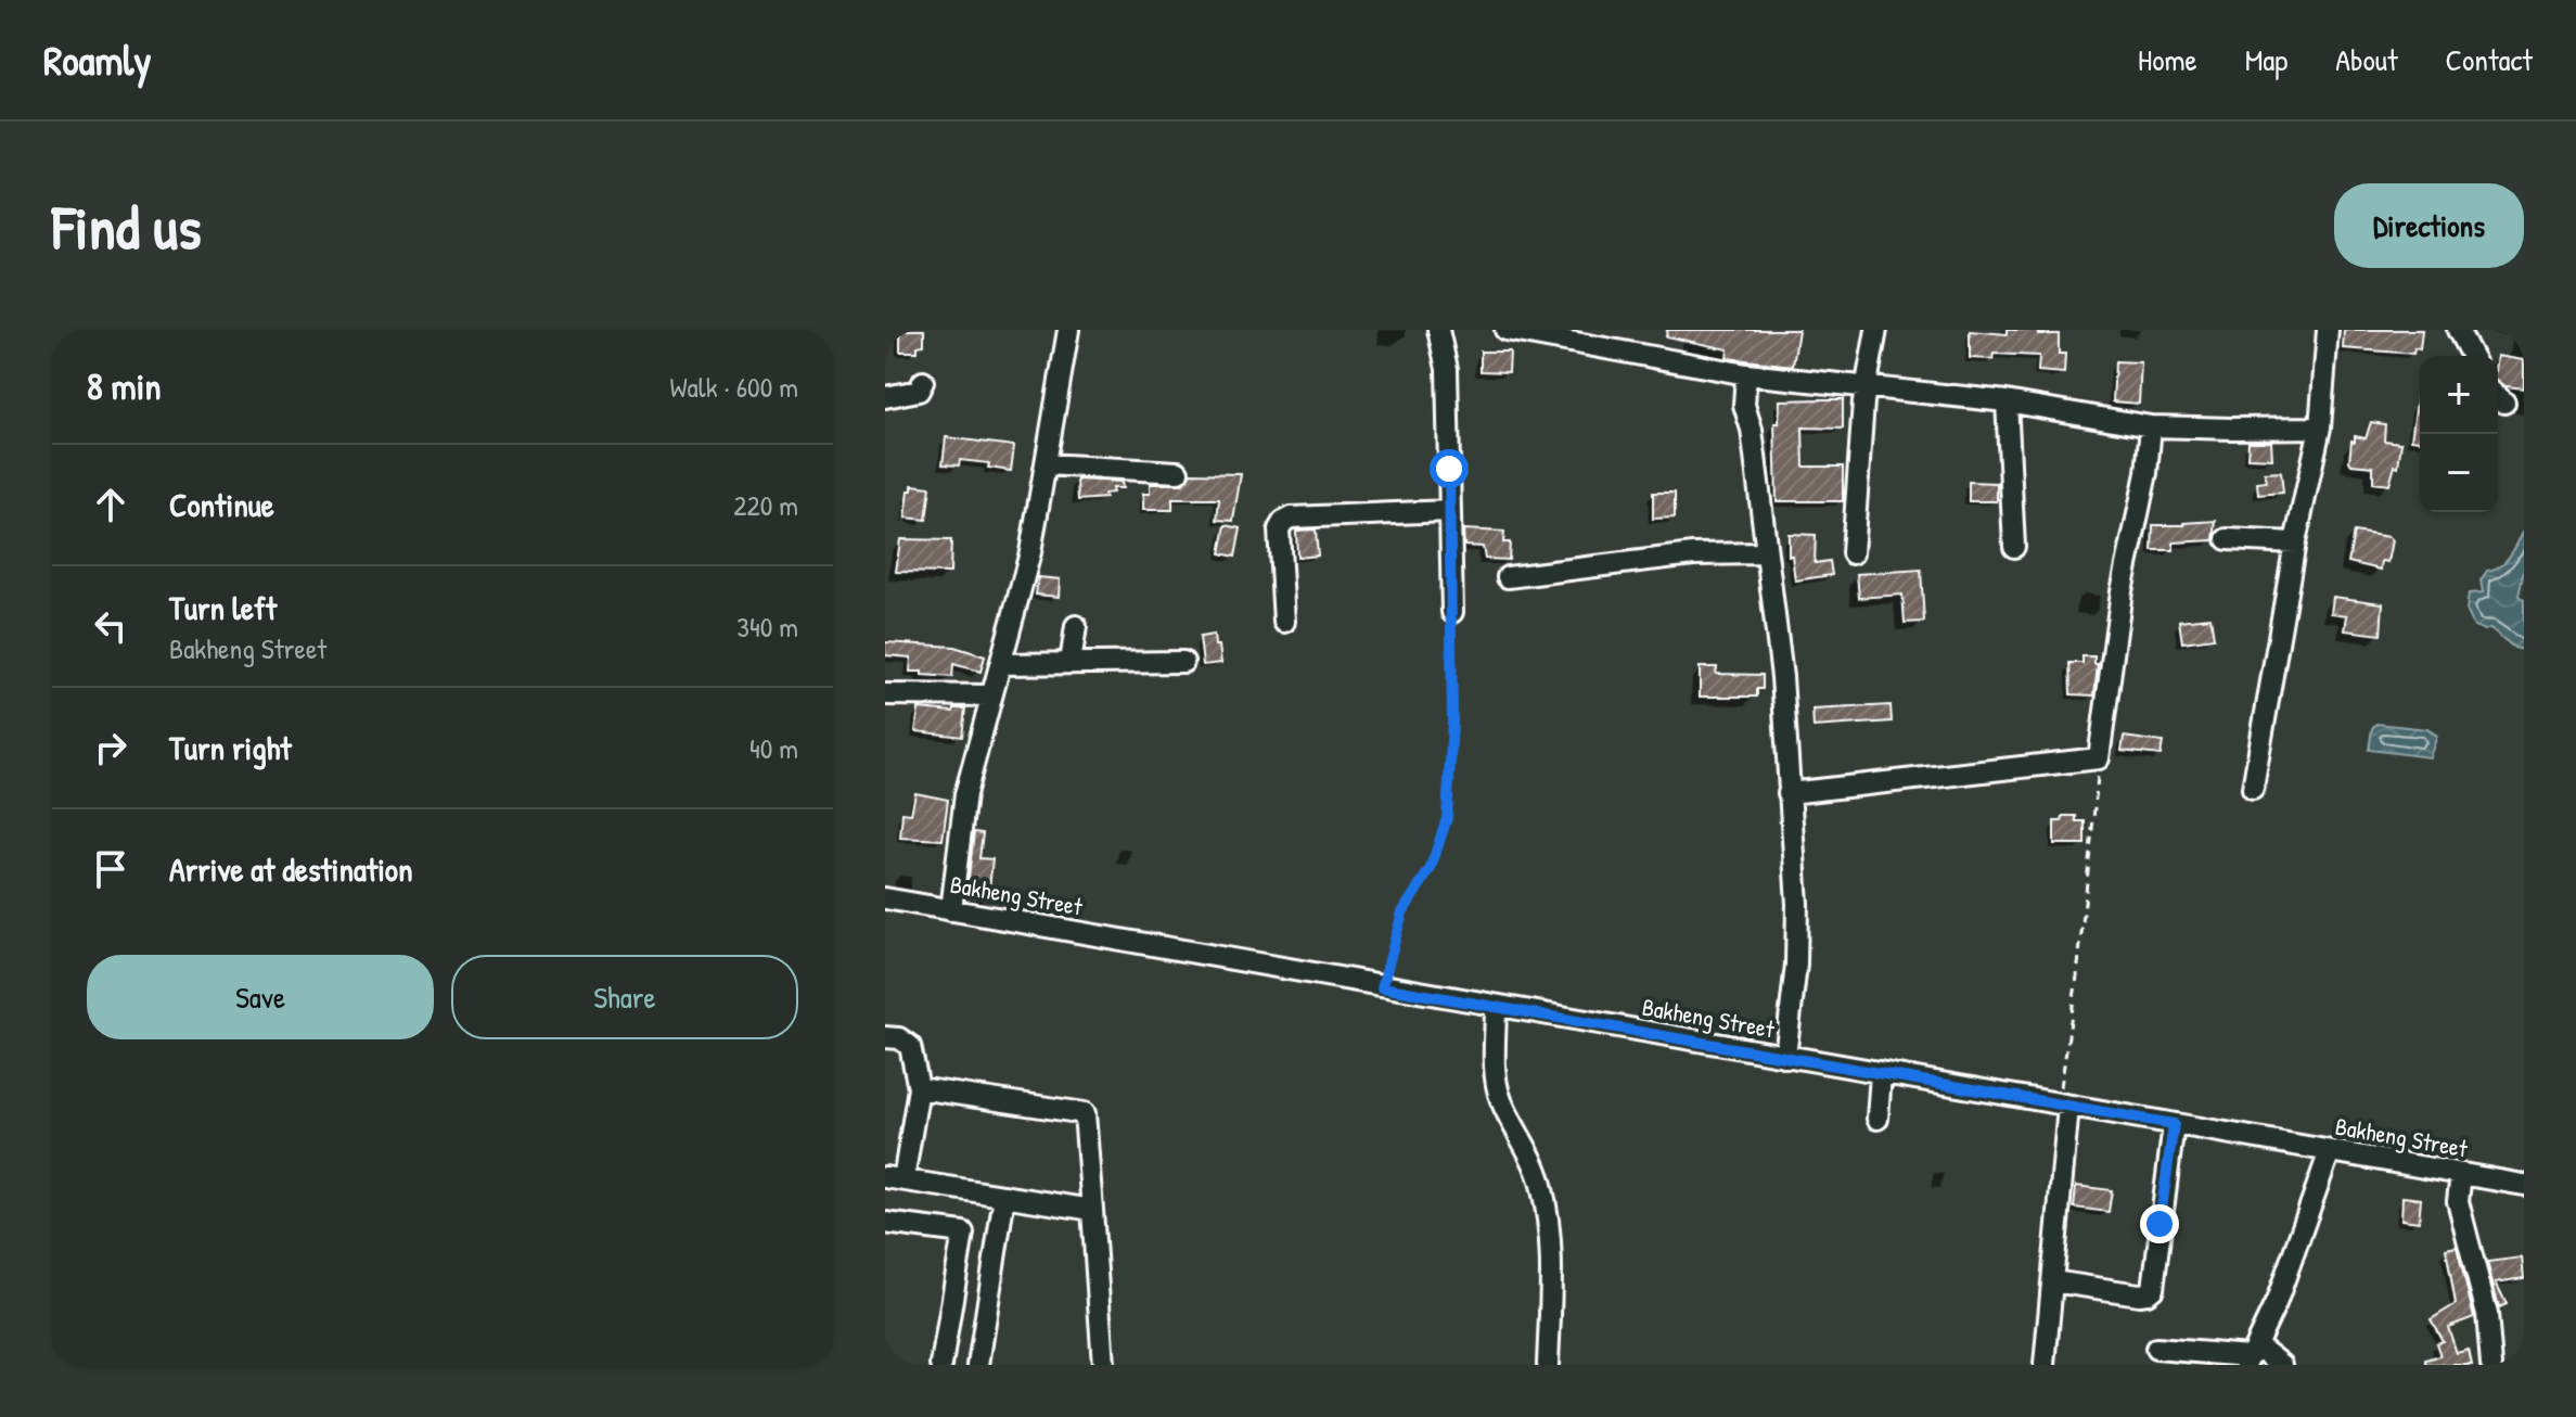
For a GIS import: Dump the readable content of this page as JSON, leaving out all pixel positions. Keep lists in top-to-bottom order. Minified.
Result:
{"streets":{"street":["Bakheng Street"]},"page":{"header":"Roamly","nav":["Home","Map","About","Contact"],"buttons":["Directions",["Save","Share"]],"title":"Find us","heading":["8 min","Walk · 600 m"],"map_buttons":["+","−"],"list":[["Continue","220 m"],["Turn left","Bakheng Street","340 m"],["Turn right","40 m"],"Arrive at destination"]}}
